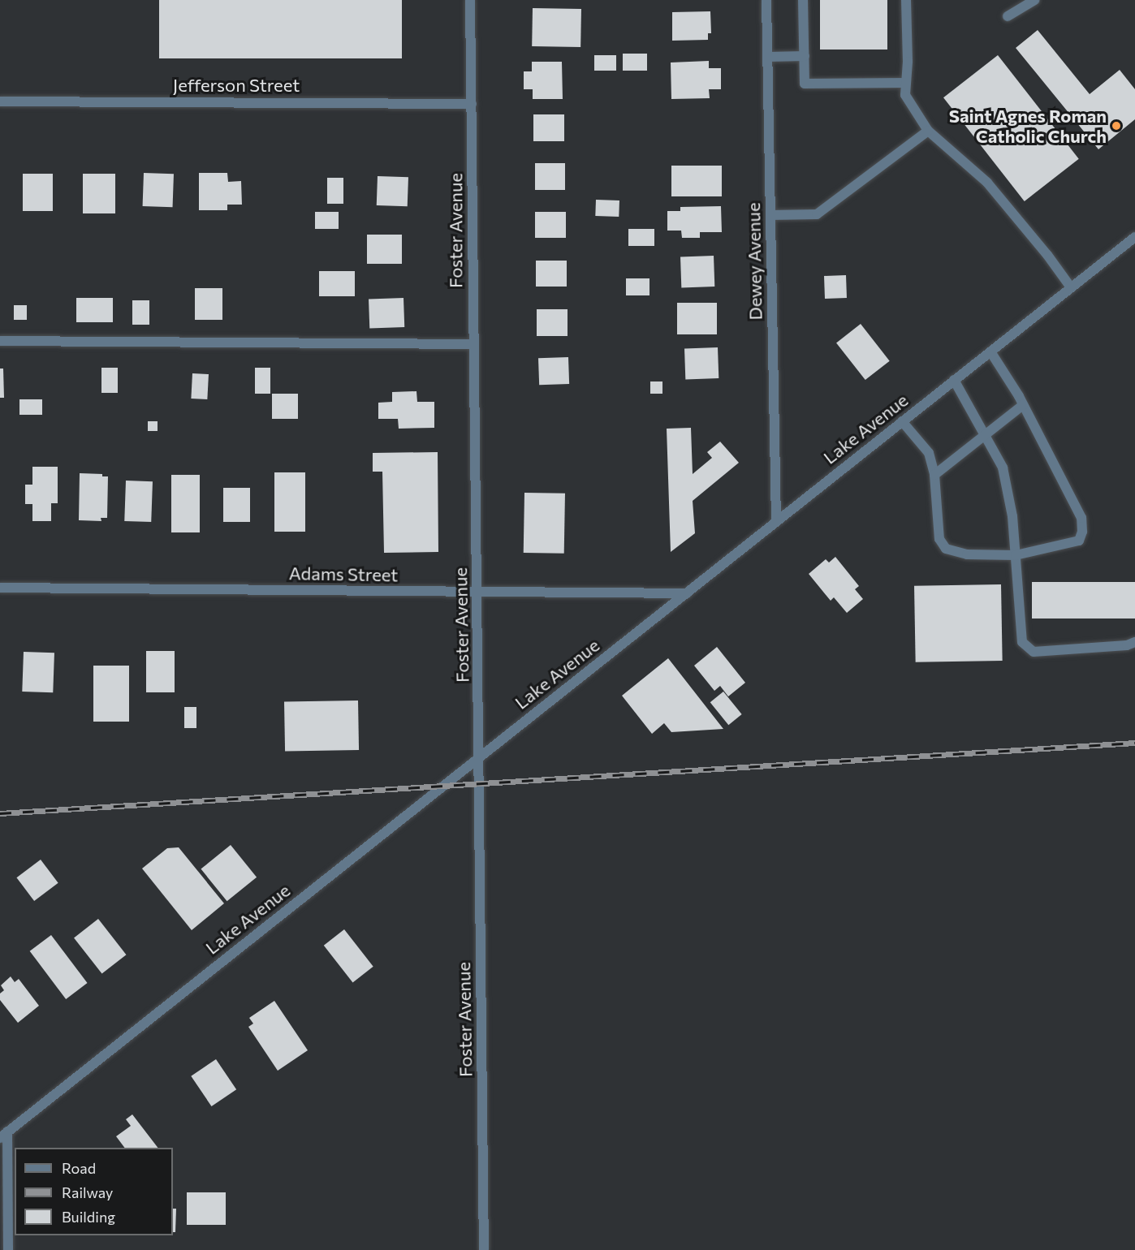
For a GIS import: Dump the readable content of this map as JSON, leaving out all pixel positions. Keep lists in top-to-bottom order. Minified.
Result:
{"streets":{"street":["Jefferson Street","Foster Avenue","Dewey Avenue","Lake Avenue","Adams Street"]},"crossings":[["Jefferson Street","Foster Avenue"],["Foster Avenue","Lake Avenue"],["Foster Avenue","Adams Street"],["Dewey Avenue","Lake Avenue"],["Lake Avenue","Adams Street"]],"places":["Saint Agnes Roman Catholic Church"],"legend":["Road","Railway","Building"]}
